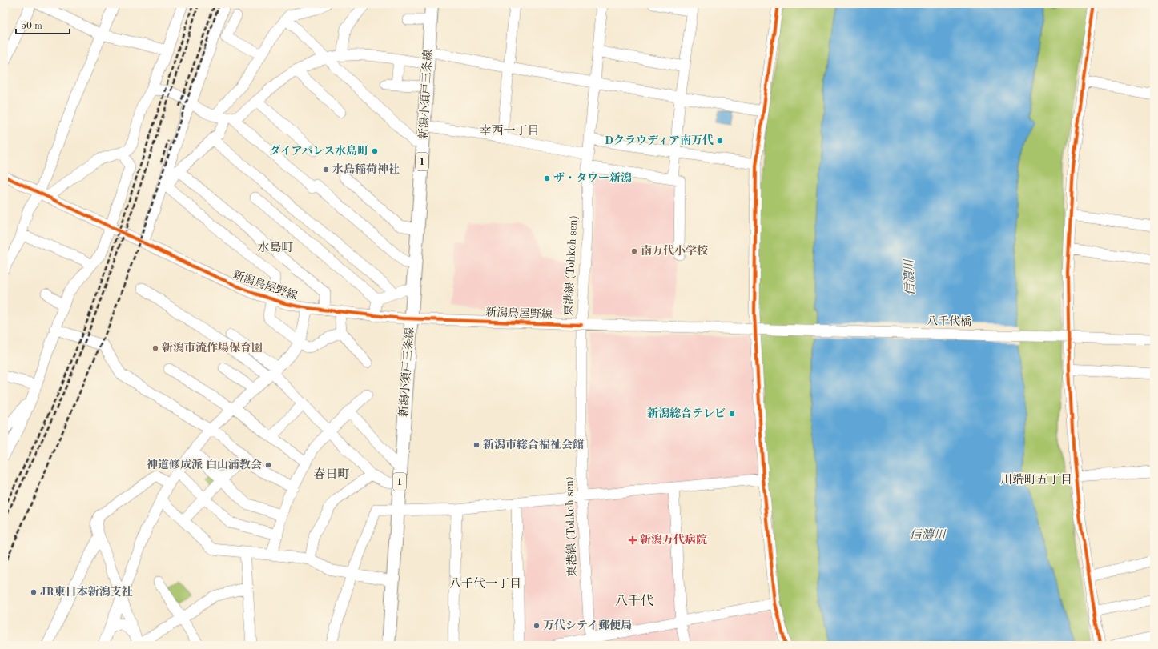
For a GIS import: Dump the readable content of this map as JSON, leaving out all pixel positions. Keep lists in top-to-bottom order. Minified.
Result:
{"streets":{"main road":["新潟小須戸三条線","1"],"street":["東港線 (Tohkoh sen)","新潟鳥屋野線","八千代橋"]},"crossings":[["新潟小須戸三条線","新潟鳥屋野線"],["東港線 (Tohkoh sen)","新潟鳥屋野線"],["新潟鳥屋野線","八千代橋"]],"districts":["幸西一丁目","水島町","春日町","川端町五丁目","八千代一丁目","八千代"],"water":["信濃川"],"places":{"other":["Dクラウディア南万代","ダイアパレス水島町","水島稲荷神社","ザ・タワー新潟","南万代小学校","新潟市流作場保育園","新潟総合テレビ","新潟市総合福祉会館","神道修成派 白山浦教会","JR東日本新潟支社","万代シテイ郵便局"],"health":["新潟万代病院"]},"scale_bar":"50 m"}
